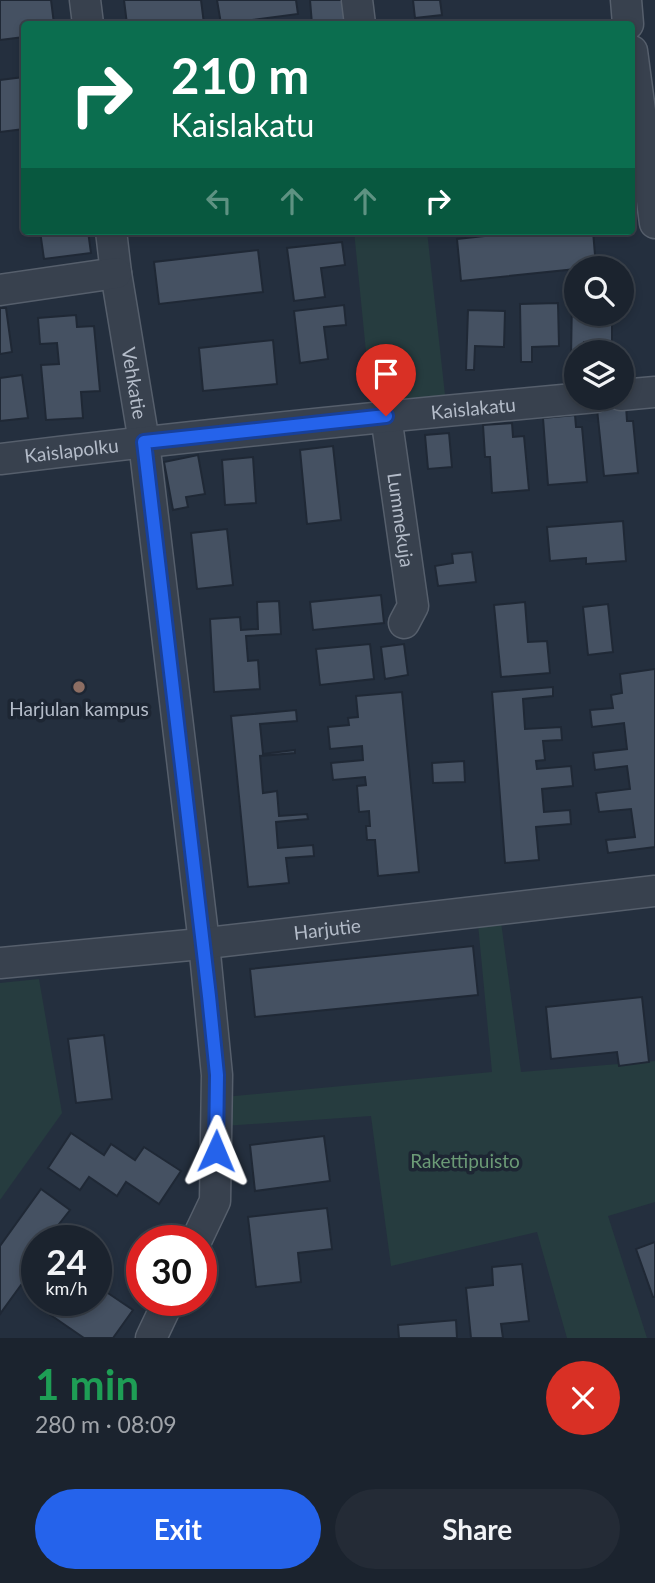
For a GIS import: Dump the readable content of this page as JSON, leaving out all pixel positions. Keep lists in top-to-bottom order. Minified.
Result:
{"streets":{"street":["Vehkatie","Kaislakatu","Kaislapolku","Lummekuja","Harjutie"]},"crossings":[["Vehkatie","Kaislakatu"],["Vehkatie","Kaislapolku"],["Vehkatie","Harjutie"],["Kaislakatu","Kaislapolku"],["Kaislakatu","Lummekuja"]],"parks":["Rakettipuisto"],"places":["Harjulan kampus"],"page":{"turn":["210 m","Kaislakatu"],"speed":"24 km/h","limit":"30","heading":["1 min","280 m · 08:09"],"buttons":["Exit","Share"]}}
